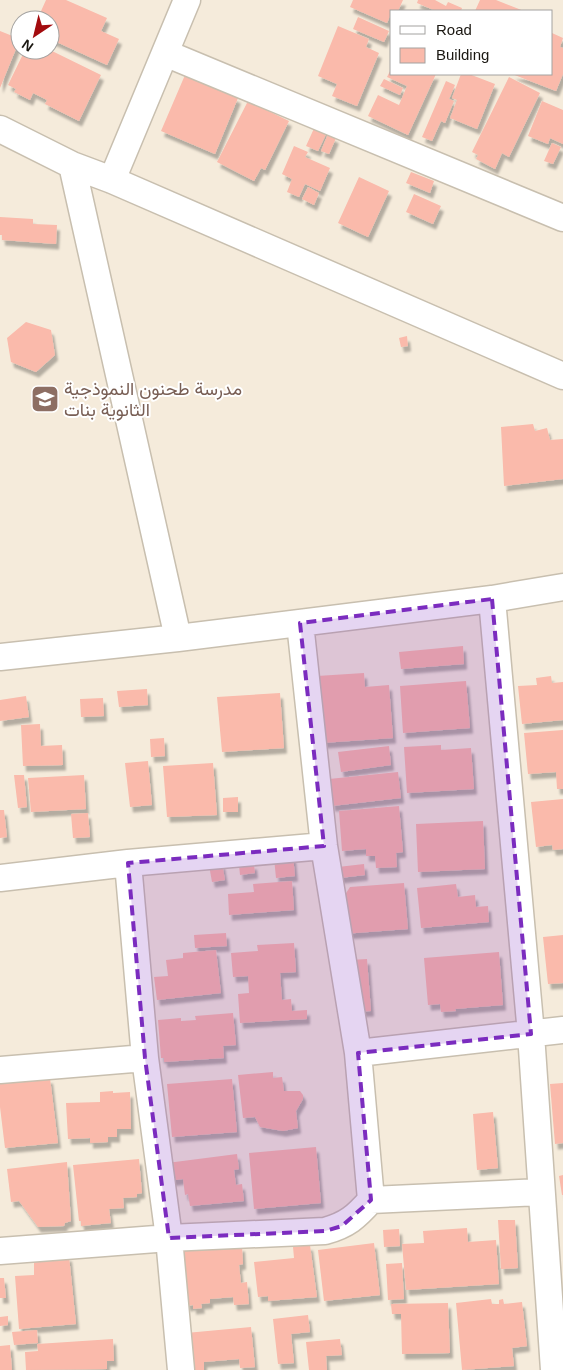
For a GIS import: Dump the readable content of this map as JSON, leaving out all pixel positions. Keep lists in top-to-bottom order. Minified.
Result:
{"places":{"school or university":["مدرسة طحنون النموذجية الثانوية بنات"]},"legend":["Road","Building"],"north":"bottom left"}
